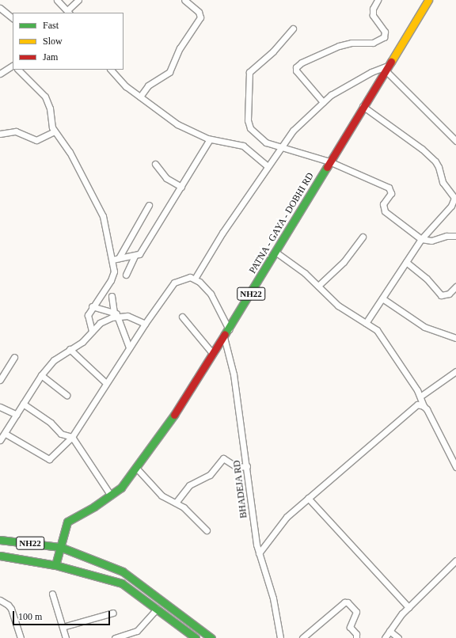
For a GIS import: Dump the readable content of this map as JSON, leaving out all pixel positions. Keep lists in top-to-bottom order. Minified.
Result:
{"streets":{"main road":["PATNA - GAYA - DOBHI RD","NH22"],"street":["BHADEJA RD"]},"crossings":[["PATNA - GAYA - DOBHI RD","NH22"],["PATNA - GAYA - DOBHI RD","BHADEJA RD"]],"legend":["Fast","Slow","Jam"],"scale_bar":"100 m"}
